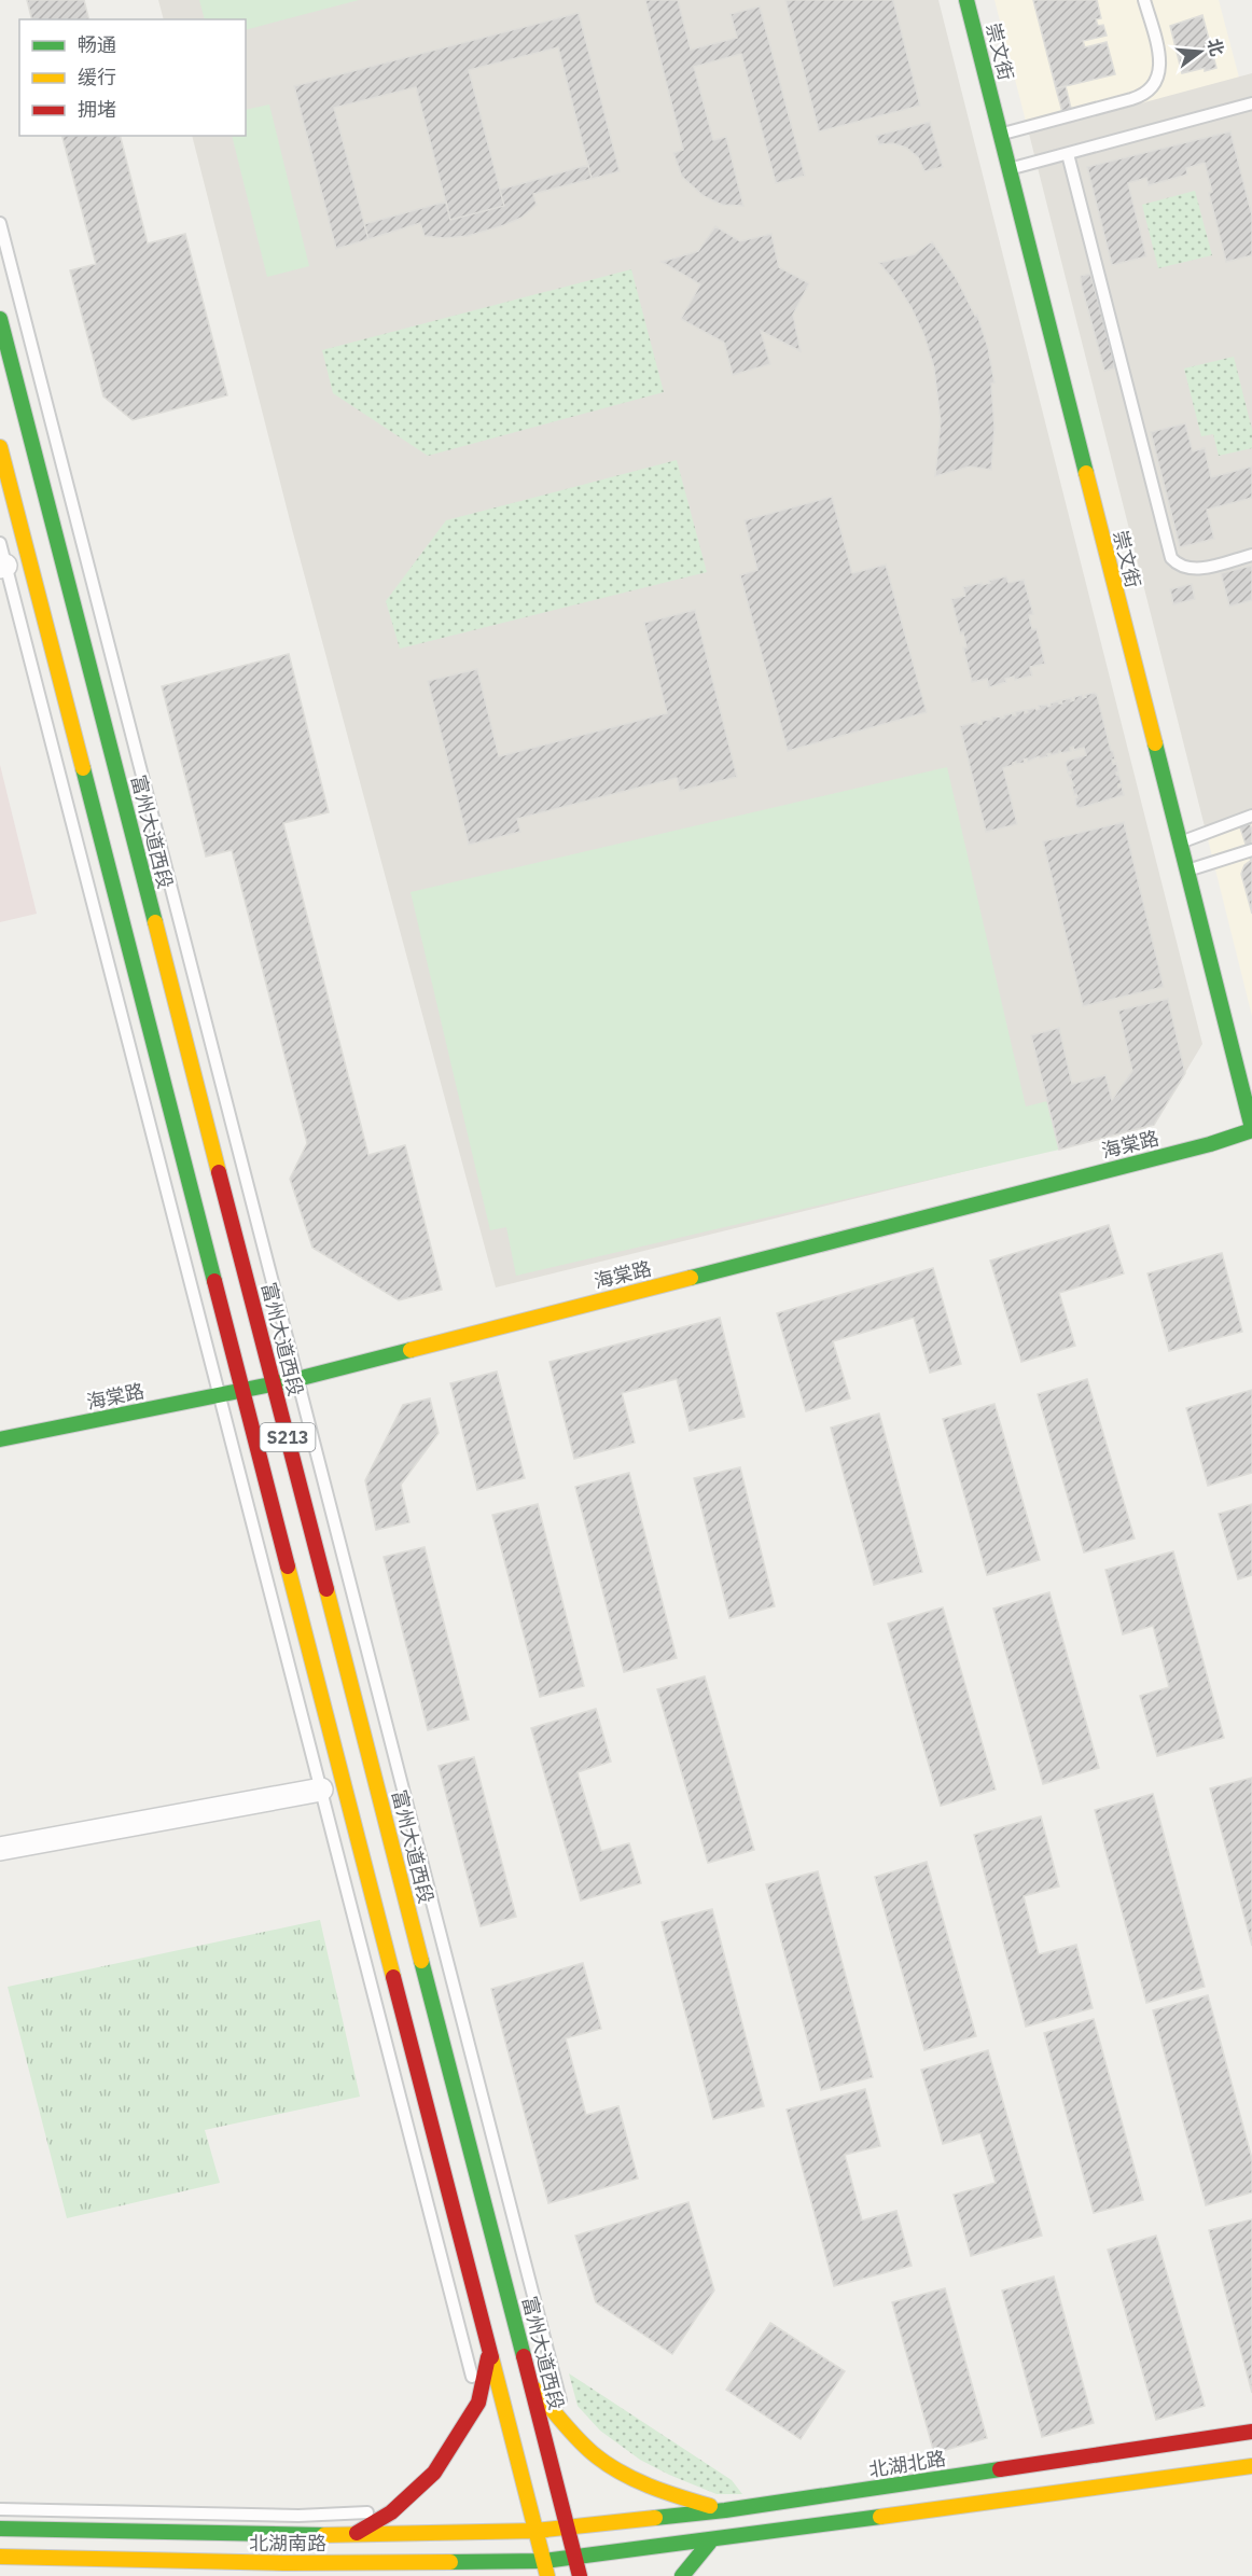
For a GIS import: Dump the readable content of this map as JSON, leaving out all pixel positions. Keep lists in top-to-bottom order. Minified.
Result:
{"streets":{"main road":["崇文街","富州大道西段","海棠路","S213","北湖北路","北湖南路"]},"crossings":[["崇文街","海棠路"],["富州大道西段","海棠路"],["富州大道西段","S213"],["富州大道西段","北湖北路"],["富州大道西段","北湖南路"],["海棠路","S213"],["S213","北湖南路"],["北湖北路","北湖南路"]],"legend":["畅通","缓行","拥堵"],"north":"right"}
